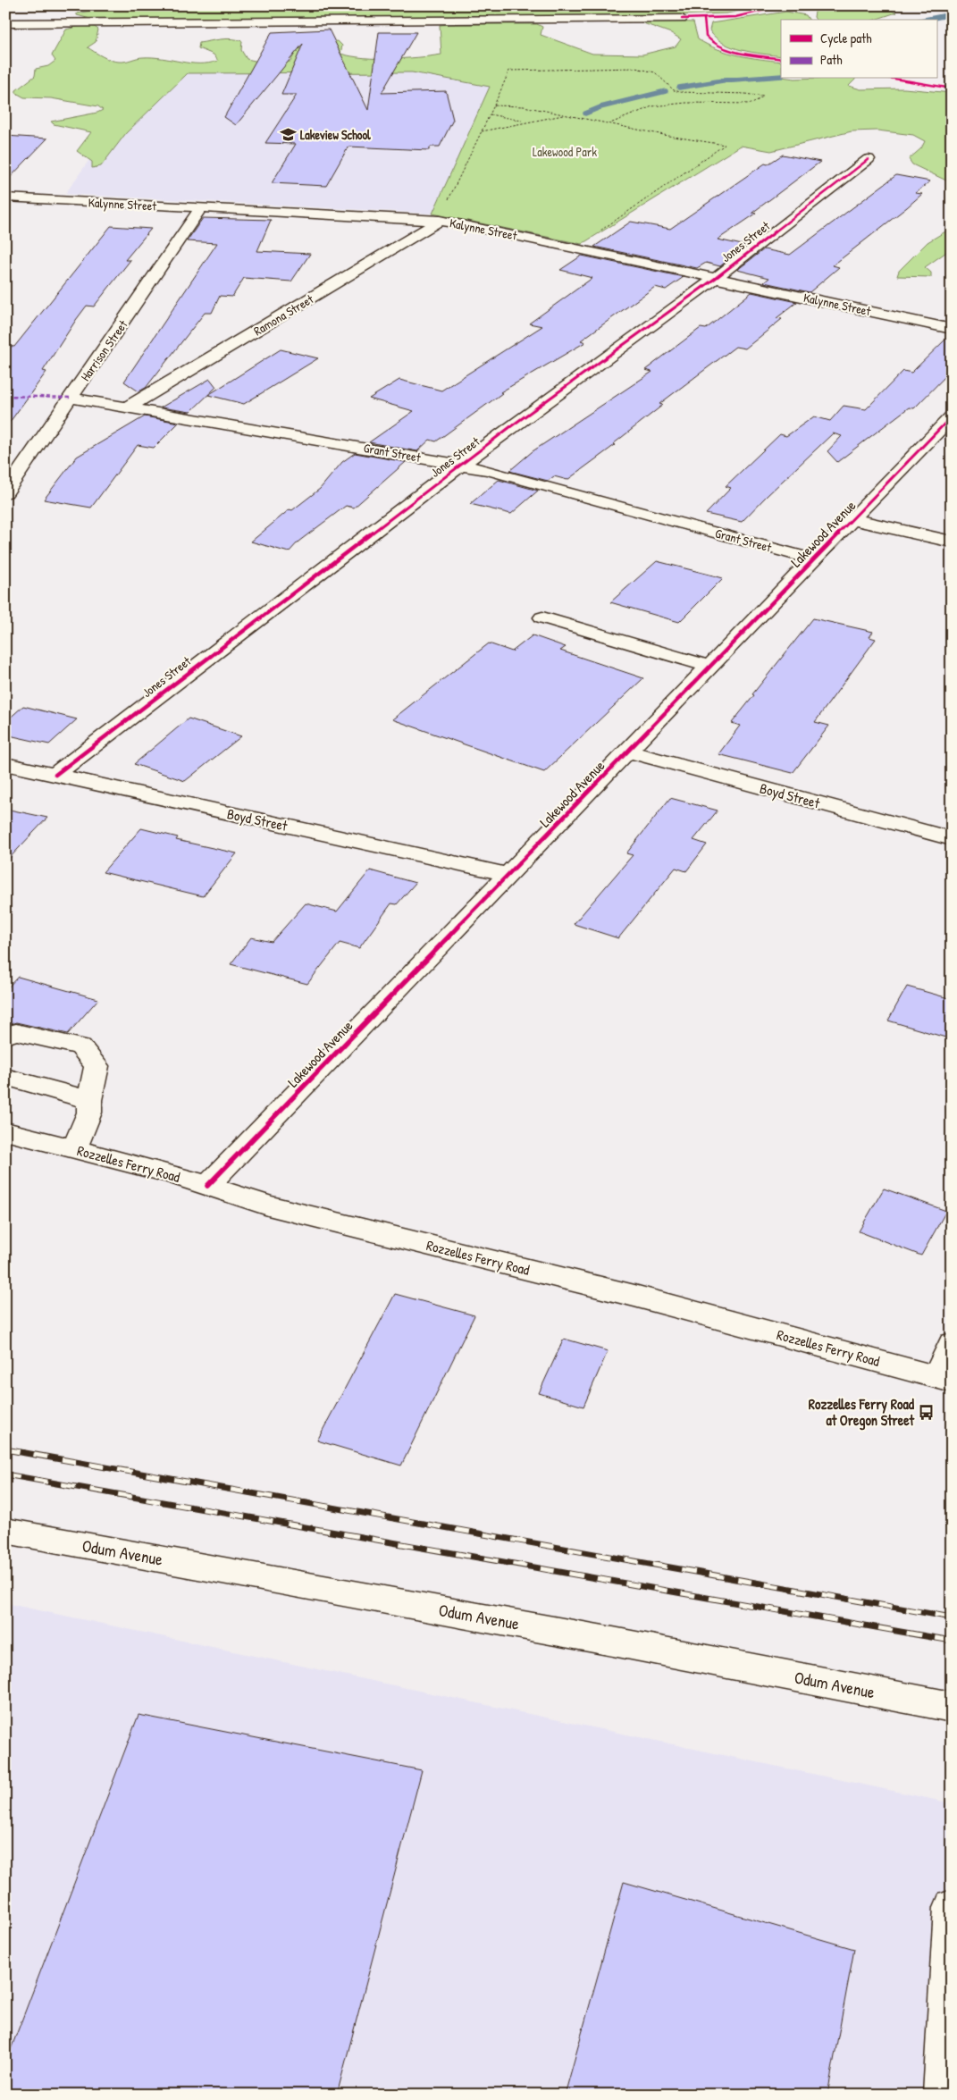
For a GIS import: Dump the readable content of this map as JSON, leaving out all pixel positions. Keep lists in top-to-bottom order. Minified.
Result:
{"streets":{"street":["Kalynne Street","Jones Street","Ramona Street","Harrison Street","Grant Street","Lakewood Avenue","Boyd Street","Rozzelles Ferry Road","Odum Avenue"]},"crossings":[["Kalynne Street","Jones Street"],["Kalynne Street","Ramona Street"],["Kalynne Street","Harrison Street"],["Jones Street","Grant Street"],["Jones Street","Boyd Street"],["Ramona Street","Grant Street"],["Harrison Street","Grant Street"],["Grant Street","Lakewood Avenue"],["Lakewood Avenue","Boyd Street"],["Lakewood Avenue","Rozzelles Ferry Road"]],"parks":["Lakewood Park"],"places":{"school or university":["Lakeview School"],"bus stop":["Rozzelles Ferry Road at Oregon Street"]},"legend":["Cycle path","Path"]}
